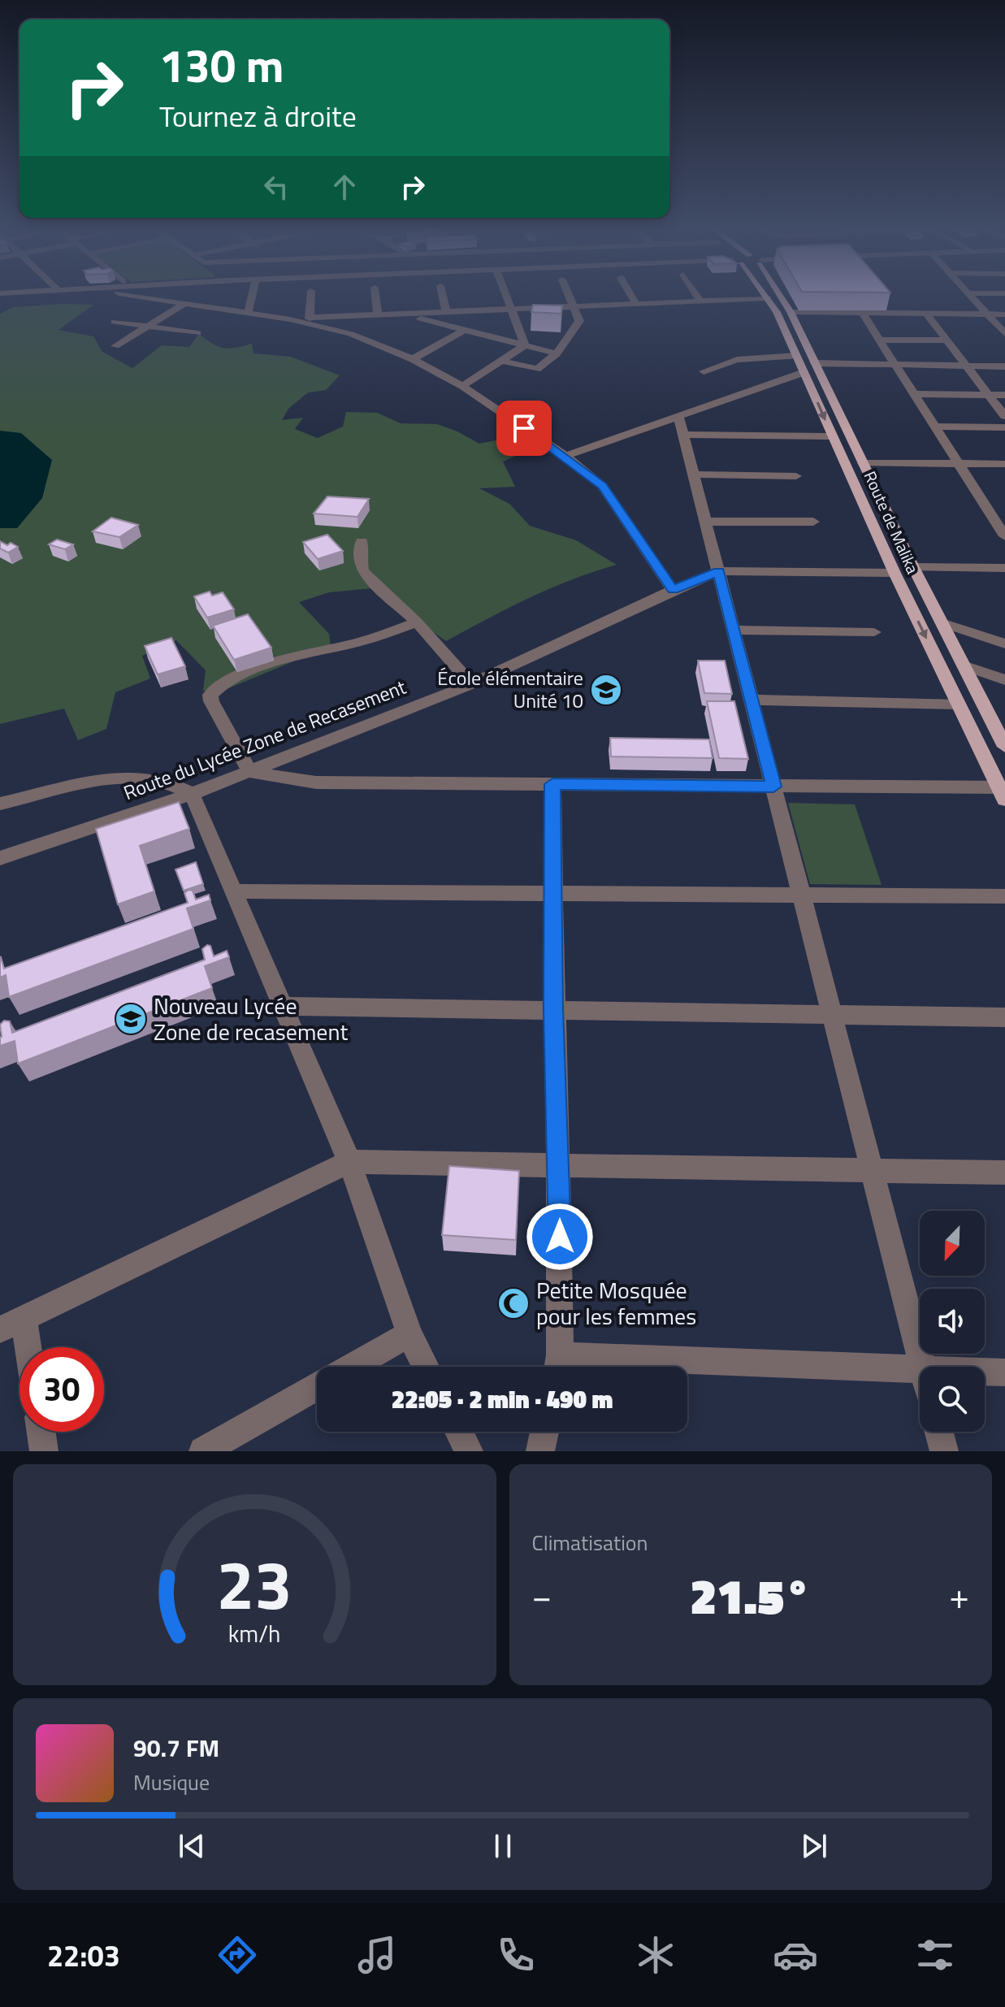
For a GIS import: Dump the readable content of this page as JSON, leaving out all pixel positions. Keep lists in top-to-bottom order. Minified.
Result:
{"streets":{"main road":["Route de Malika"],"street":["Route du Lycée Zone de Recasement"]},"places":{"school or university":["École élémentaire Unité 10","Nouveau Lycée Zone de recasement"],"mosque":["Petite Mosquée pour les femmes"]},"north":"bottom left","page":{"turn":["130 m","Tournez à droite"],"limit":"30","trip":"22:05 · 2 min · 490 m","tile":"Climatisation","heat":["−","21.5°","+"],"song":["90.7 FM","Musique"],"tabs":"22:03","gauge":["23","km/h"]}}
